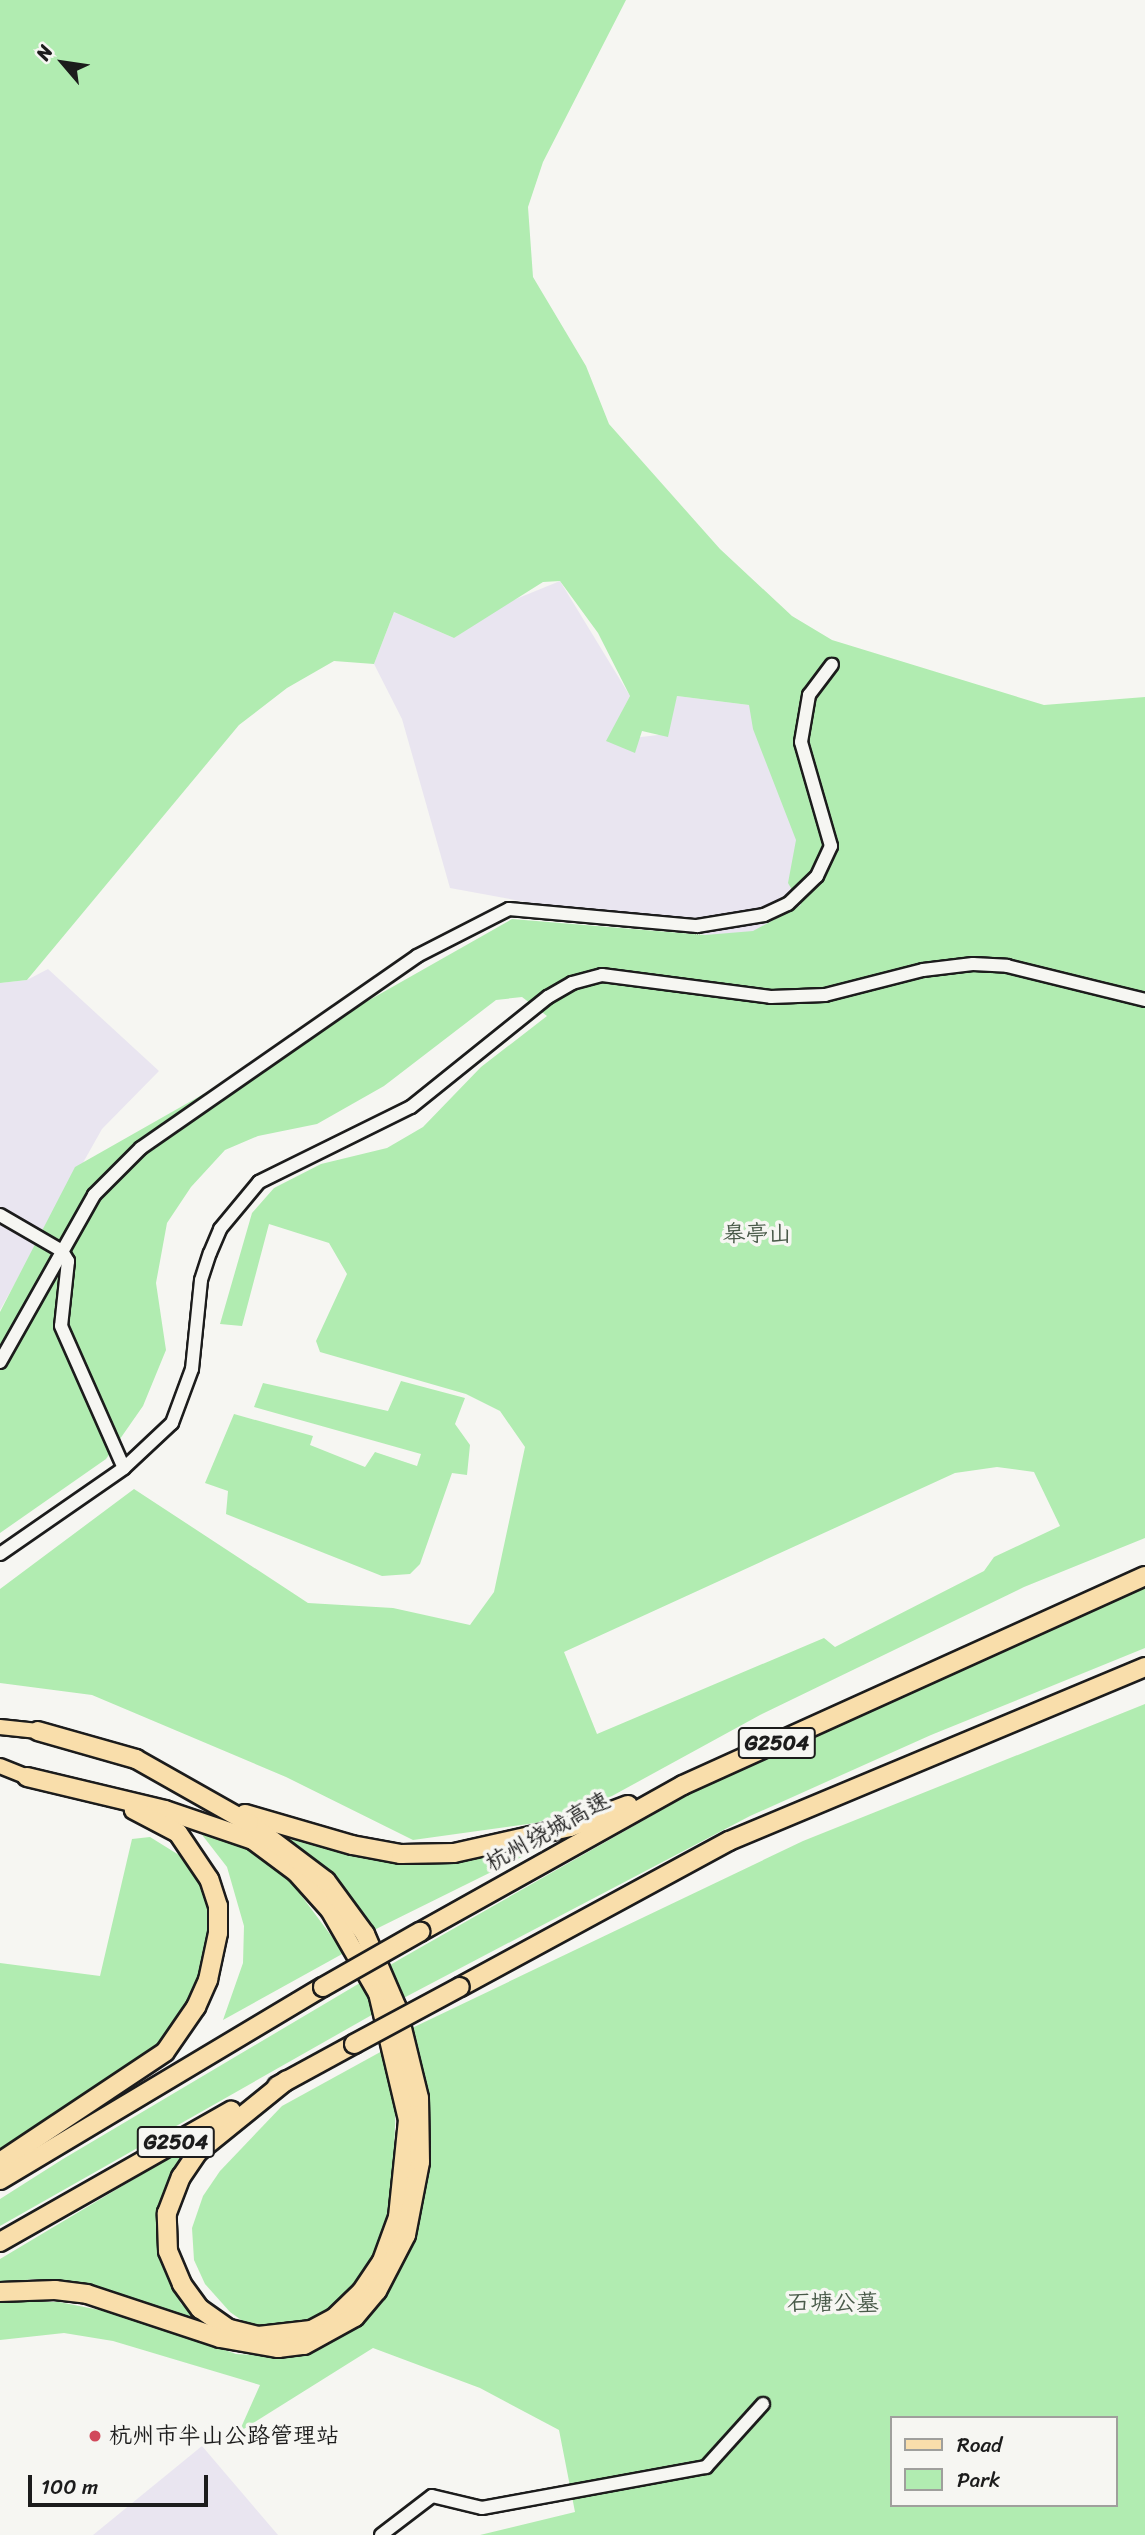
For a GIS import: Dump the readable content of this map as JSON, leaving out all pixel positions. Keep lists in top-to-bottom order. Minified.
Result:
{"streets":{"highway":["G2504","杭州绕城高速"]},"parks":["皋亭山","石塘公墓"],"places":["杭州市半山公路管理站"],"legend":["Road","Park"],"scale_bar":"100 m","north":"top left"}
